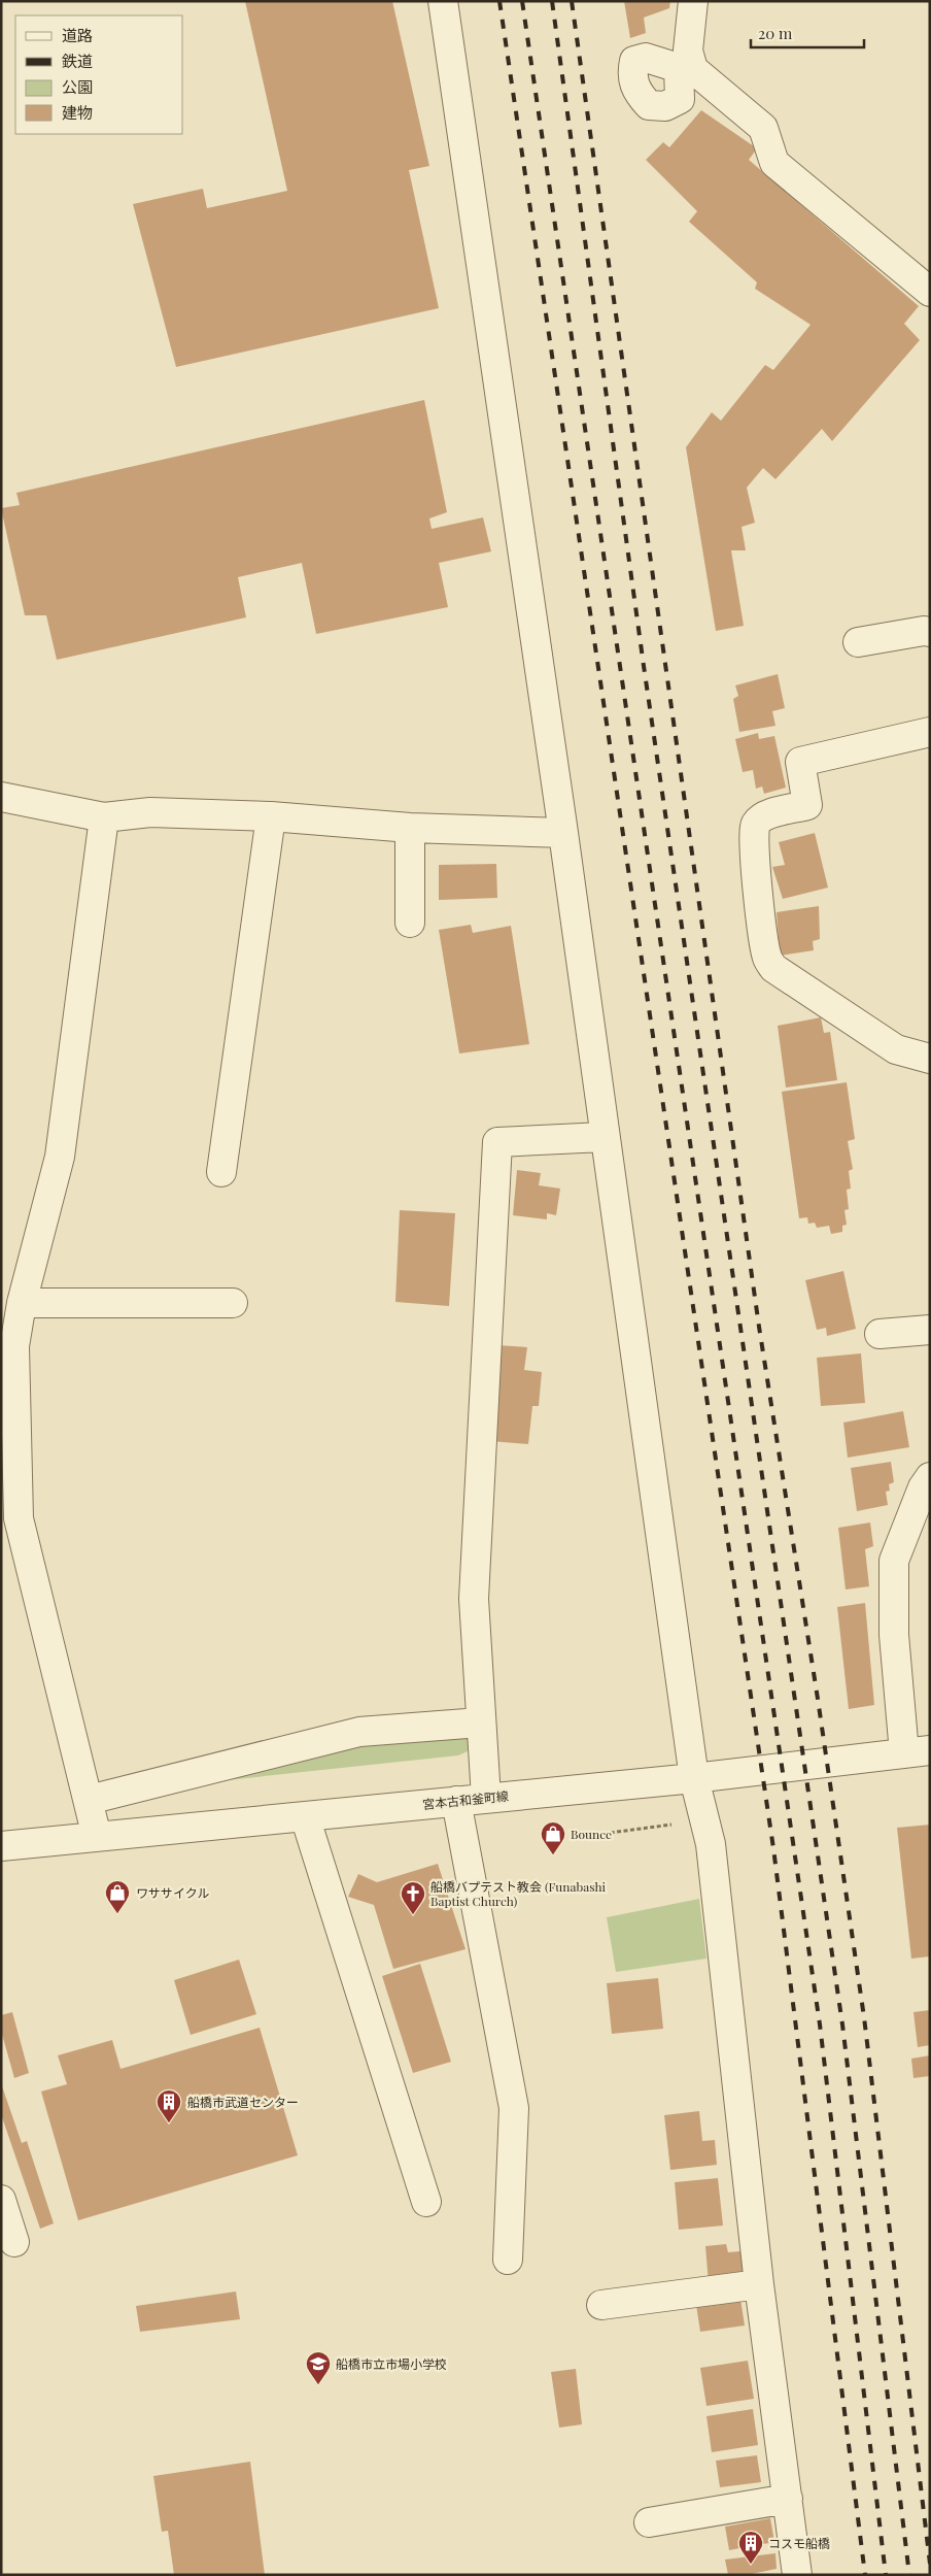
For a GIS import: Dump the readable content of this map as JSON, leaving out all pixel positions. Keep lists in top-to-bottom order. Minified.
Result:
{"streets":{"street":["宮本古和釜町線"]},"places":{"shop":["Bounce","ワササイクル"],"church":["船橋バプテスト教会 (Funabashi Baptist Church)"],"building":["船橋市武道センター","コスモ船橋"],"school or university":["船橋市立市場小学校"]},"legend":["道路","鉄道","公園","建物"],"scale_bar":"20 m"}
